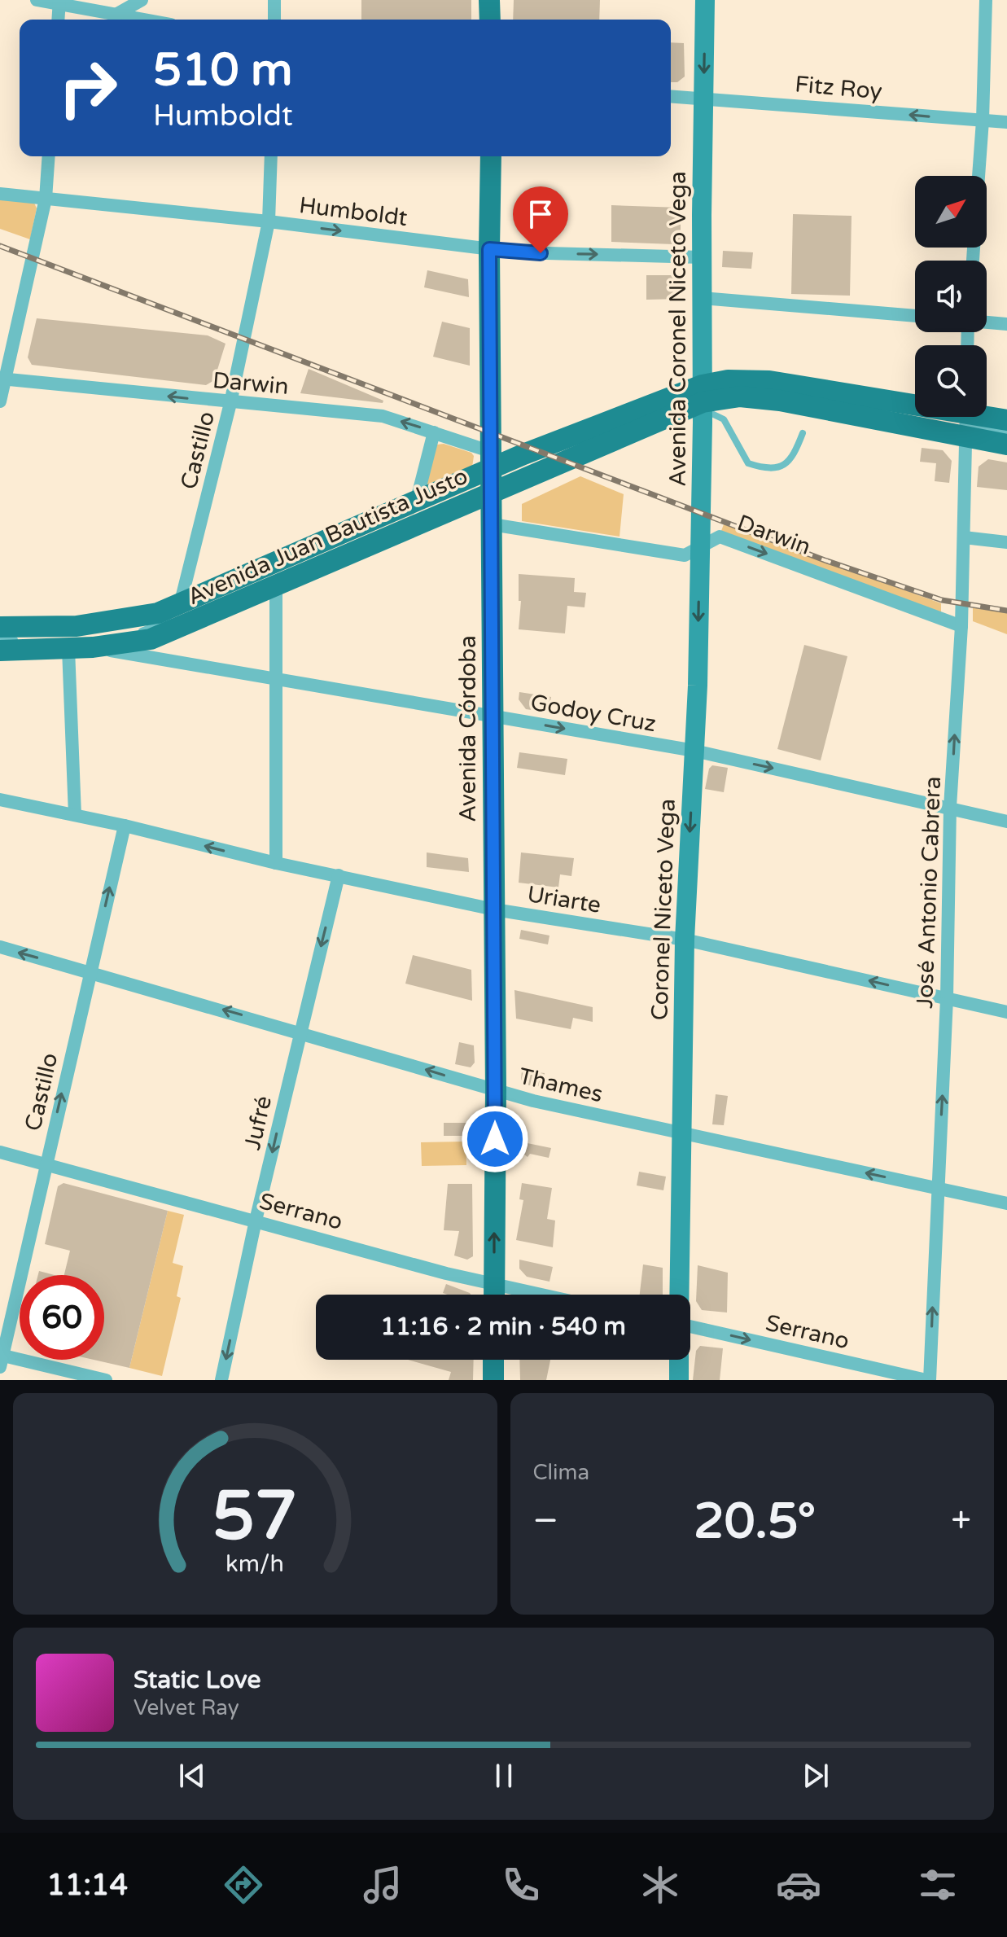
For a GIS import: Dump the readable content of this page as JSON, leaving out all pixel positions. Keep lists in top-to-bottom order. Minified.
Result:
{"streets":{"main road":["Avenida Juan Bautista Justo","Avenida Córdoba"],"street":["Fitz Roy","Humboldt","Avenida Coronel Niceto Vega","Darwin","Castillo","Godoy Cruz","José Antonio Cabrera","Uriarte","Coronel Niceto Vega","Thames","Jufré","Serrano"]},"crossings":[["Fitz Roy","Avenida Coronel Niceto Vega"],["Humboldt","Avenida Coronel Niceto Vega"],["Humboldt","Castillo"],["Humboldt","Avenida Córdoba"],["Avenida Coronel Niceto Vega","Avenida Juan Bautista Justo"],["Avenida Coronel Niceto Vega","Coronel Niceto Vega"],["Darwin","Castillo"],["Darwin","Avenida Juan Bautista Justo"],["Darwin","Avenida Córdoba"],["Darwin","José Antonio Cabrera"],["Darwin","Coronel Niceto Vega"],["Castillo","Avenida Juan Bautista Justo"],["Castillo","Uriarte"],["Castillo","Thames"],["Castillo","Serrano"],["Avenida Juan Bautista Justo","Godoy Cruz"],["Avenida Juan Bautista Justo","Avenida Córdoba"],["Avenida Juan Bautista Justo","José Antonio Cabrera"],["Godoy Cruz","Avenida Córdoba"],["Godoy Cruz","José Antonio Cabrera"],["Godoy Cruz","Coronel Niceto Vega"],["Avenida Córdoba","Uriarte"],["Avenida Córdoba","Thames"],["José Antonio Cabrera","Uriarte"],["José Antonio Cabrera","Thames"],["José Antonio Cabrera","Serrano"],["Uriarte","Coronel Niceto Vega"],["Uriarte","Jufré"],["Coronel Niceto Vega","Thames"],["Thames","Jufré"],["Jufré","Serrano"]],"one_way":["Fitz Roy","Humboldt","Godoy Cruz","José Antonio Cabrera","Uriarte","Coronel Niceto Vega","Thames","Jufré"],"north":"top right","page":{"turn":["510 m","Humboldt"],"limit":"60","trip":"11:16 · 2 min · 540 m","tile":"Clima","heat":["−","20.5°","+"],"song":["Static Love","Velvet Ray"],"tabs":"11:14","gauge":["57","km/h"]}}
